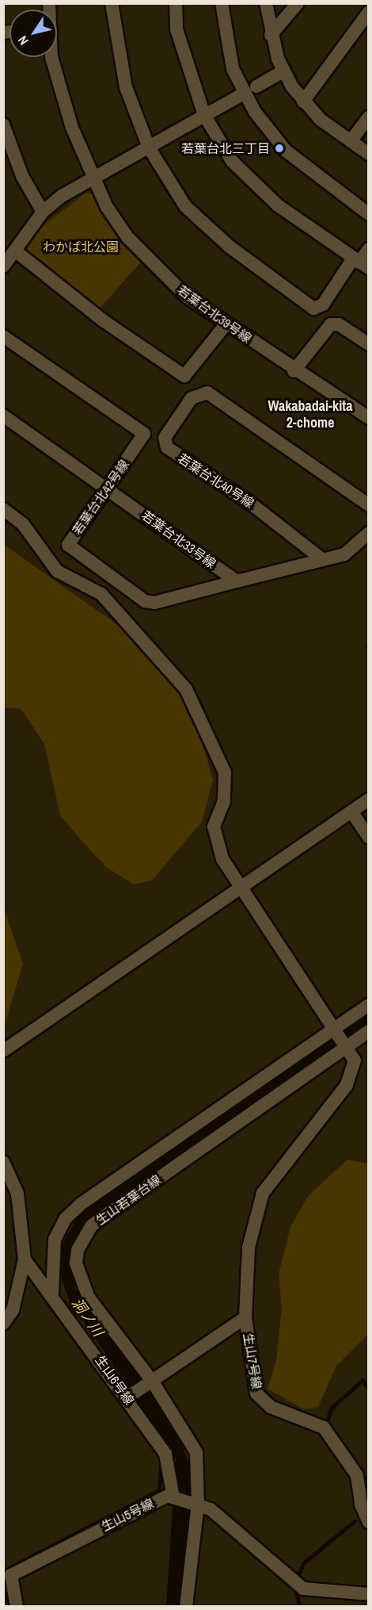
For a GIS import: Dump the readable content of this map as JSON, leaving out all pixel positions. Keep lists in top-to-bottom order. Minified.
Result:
{"streets":{"street":["若葉台北39号線","若葉台北40号線","若葉台北42号線","若葉台北33号線","生山若葉台線","生山7号線","生山6号線","生山5号線"]},"crossings":[["若葉台北42号線","若葉台北33号線"],["生山若葉台線","生山7号線"],["生山若葉台線","生山5号線"],["生山7号線","生山6号線"],["生山6号線","生山5号線"]],"districts":["Wakabadai-kita 2-chome"],"water":["洞ノ川"],"parks":["わかば北公園"],"places":["若葉台北三丁目"],"north":"bottom left"}
